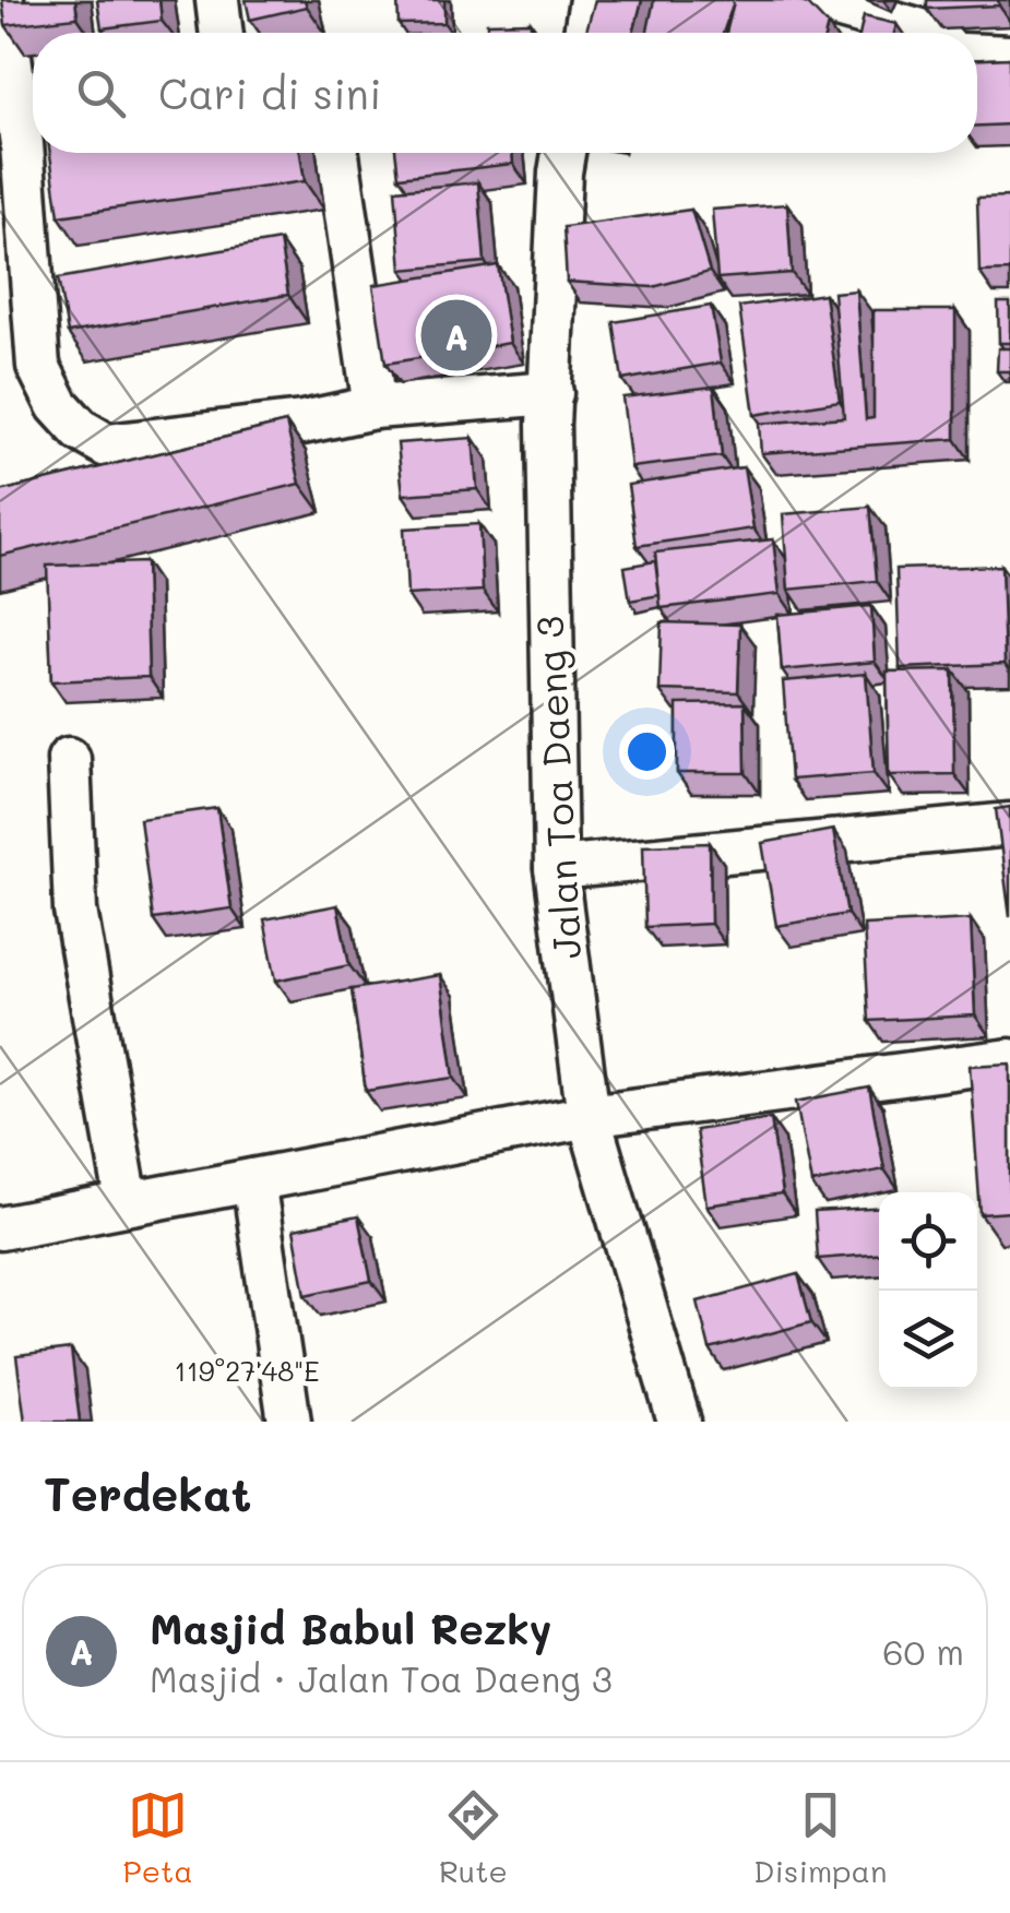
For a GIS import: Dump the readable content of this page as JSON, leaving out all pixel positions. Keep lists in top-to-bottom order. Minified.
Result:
{"streets":{"street":["Jalan Toa Daeng 3"]},"page":{"search":"Cari di sini","pins":"A","heading":"Terdekat","list":[{"mark":"A","name":"Masjid Babul Rezky","note":"Masjid · Jalan Toa Daeng 3","value":"60 m"}],"nav":["Peta","Rute","Disimpan"]},"coordinates":["119°27'48\"E"]}
